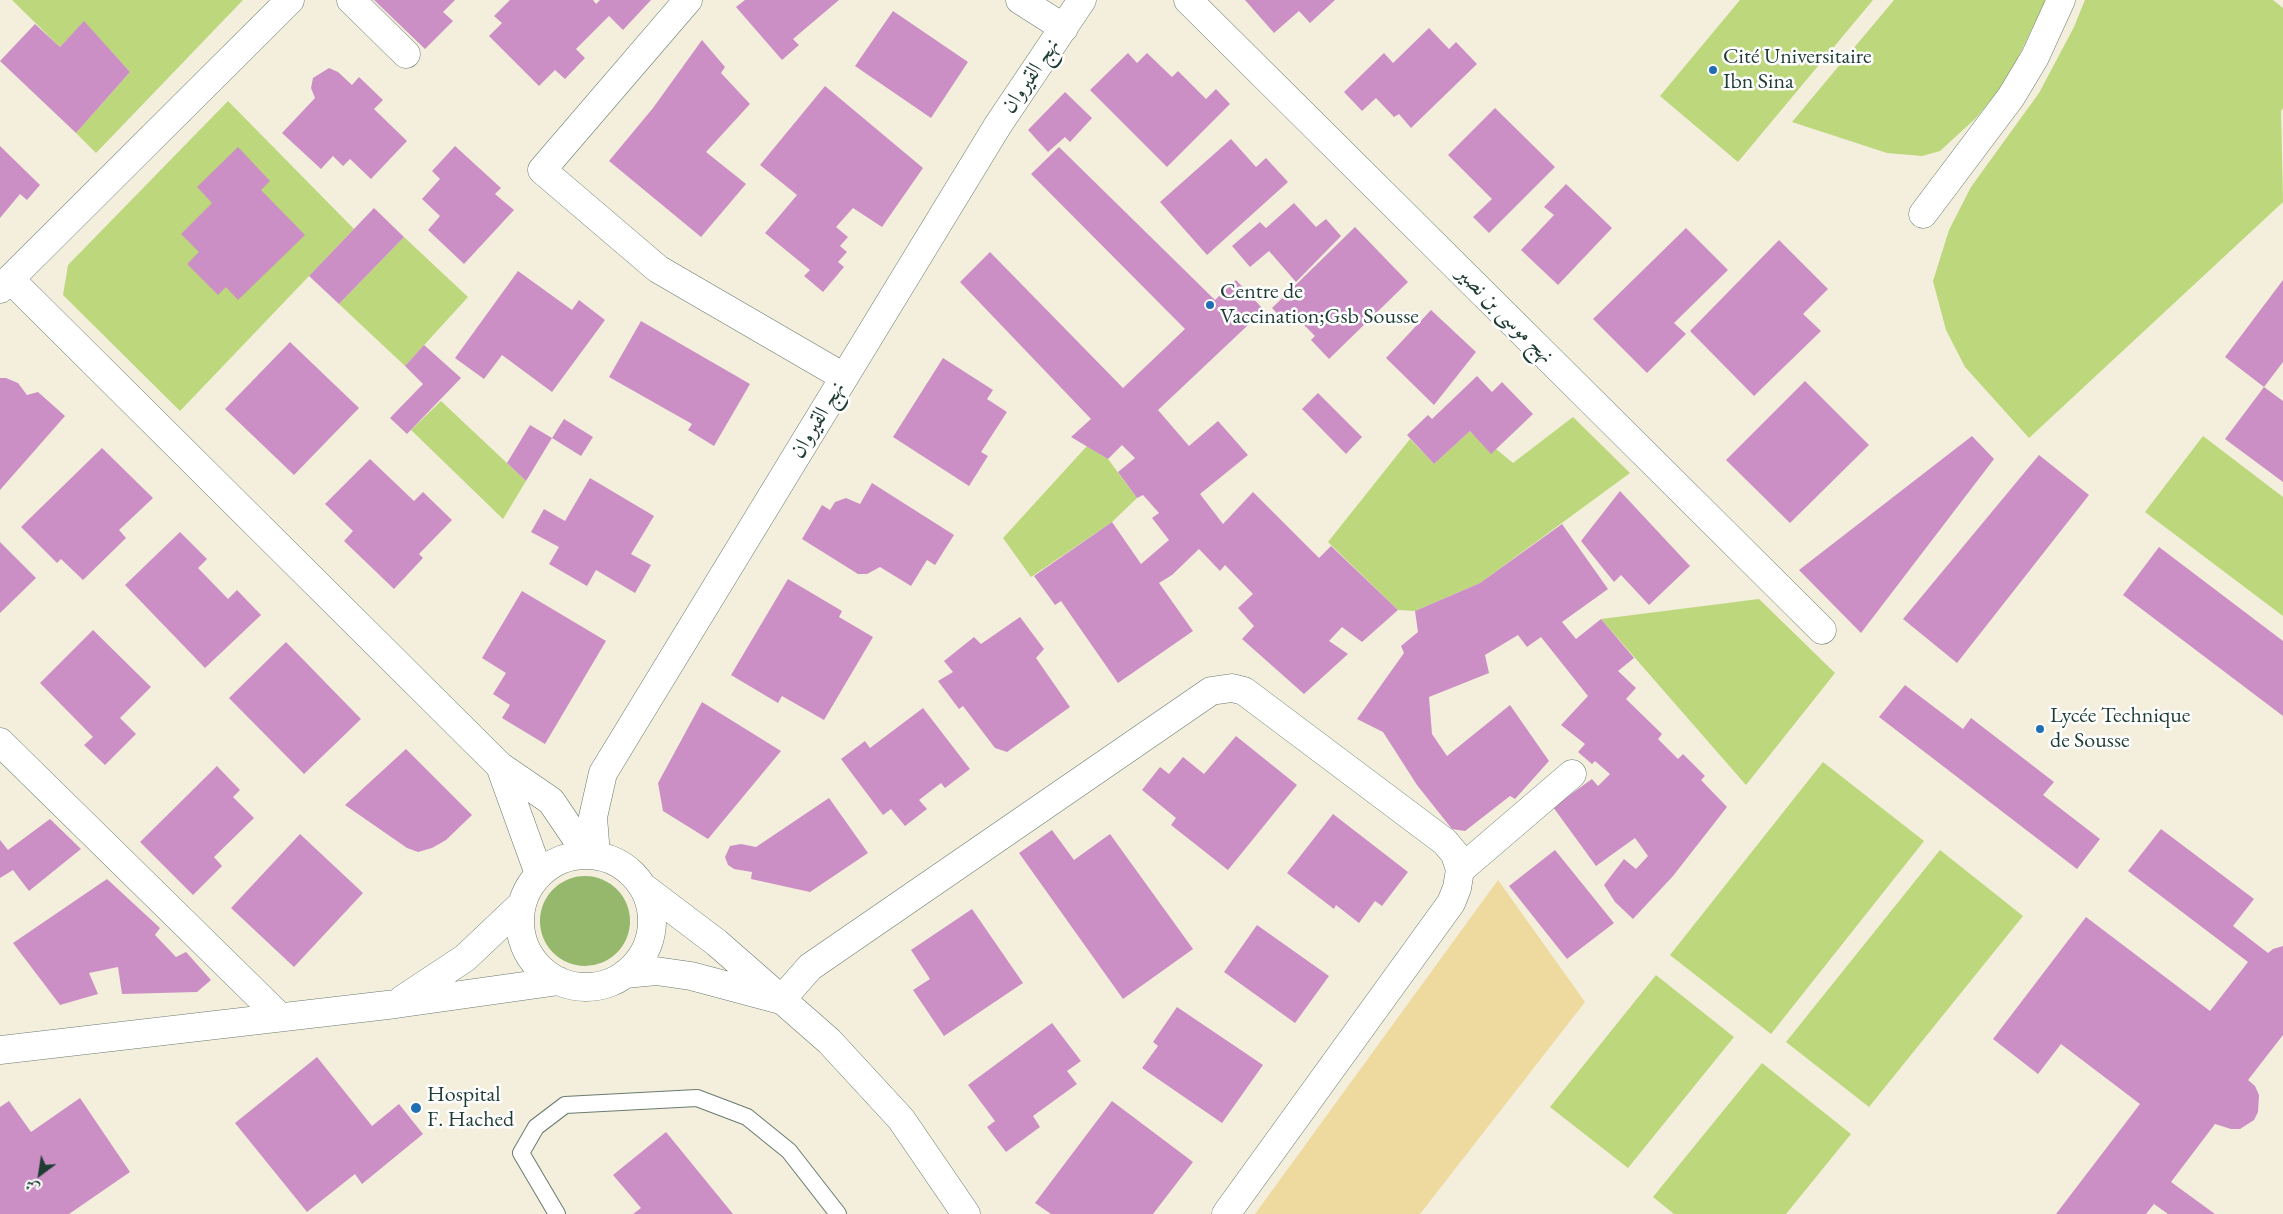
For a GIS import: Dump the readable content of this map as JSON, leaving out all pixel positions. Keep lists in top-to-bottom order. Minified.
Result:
{"streets":{"street":["نهج القيروان","نهج موسى بن نصير"]},"places":["Cité Universitaire Ibn Sina","Centre de Vaccination;Gsb Sousse","Lycée Technique de Sousse","Hospital F. Hached"],"north":"bottom left"}
